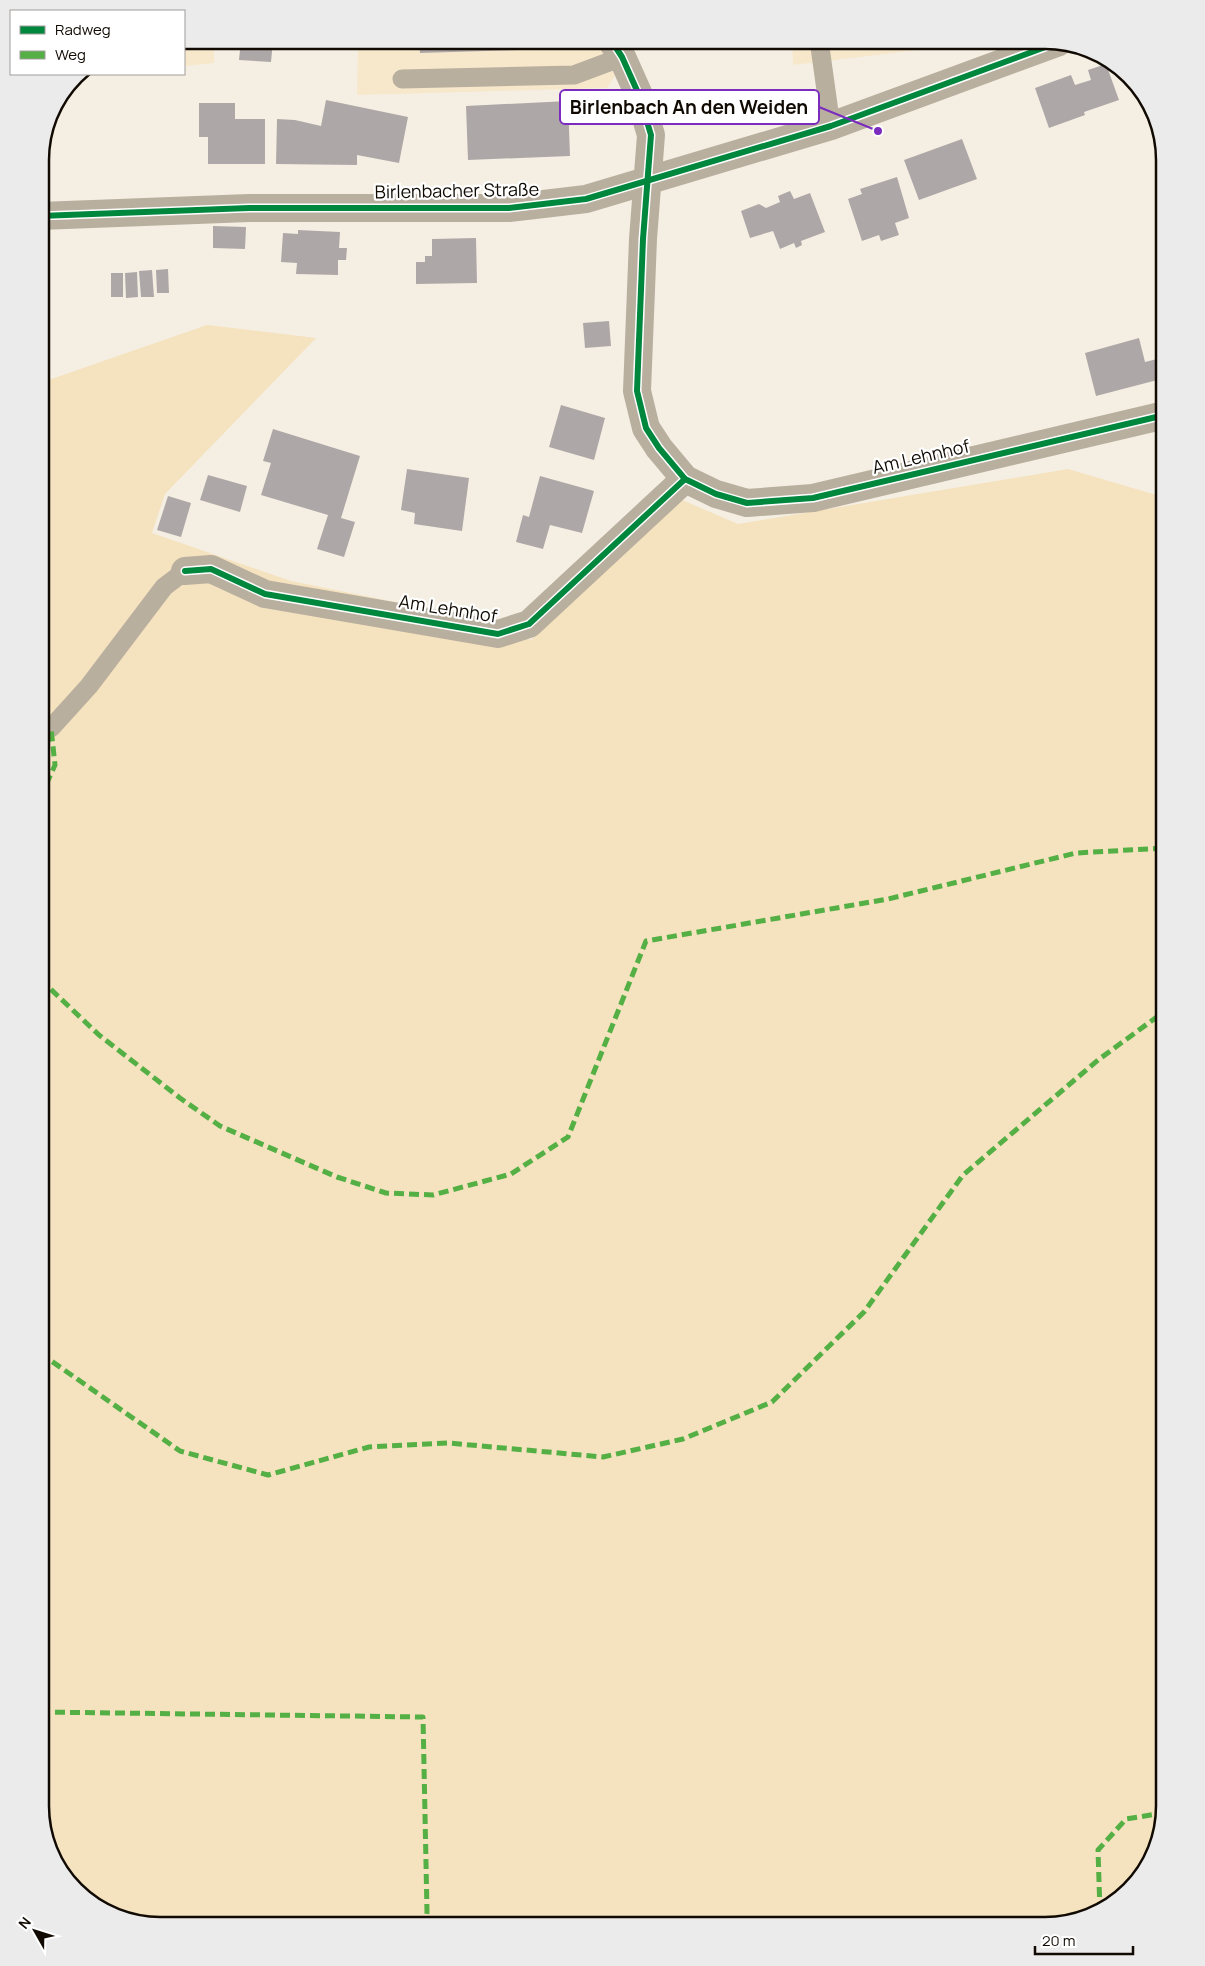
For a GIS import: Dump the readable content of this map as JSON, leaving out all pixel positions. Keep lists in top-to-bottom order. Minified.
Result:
{"streets":{"street":["Birlenbacher Straße","Am Lehnhof"]},"crossings":[["Birlenbacher Straße","Am Lehnhof"]],"places":["Birlenbach An den Weiden"],"legend":["Radweg","Weg"],"scale_bar":"20 m","north":"top left"}
